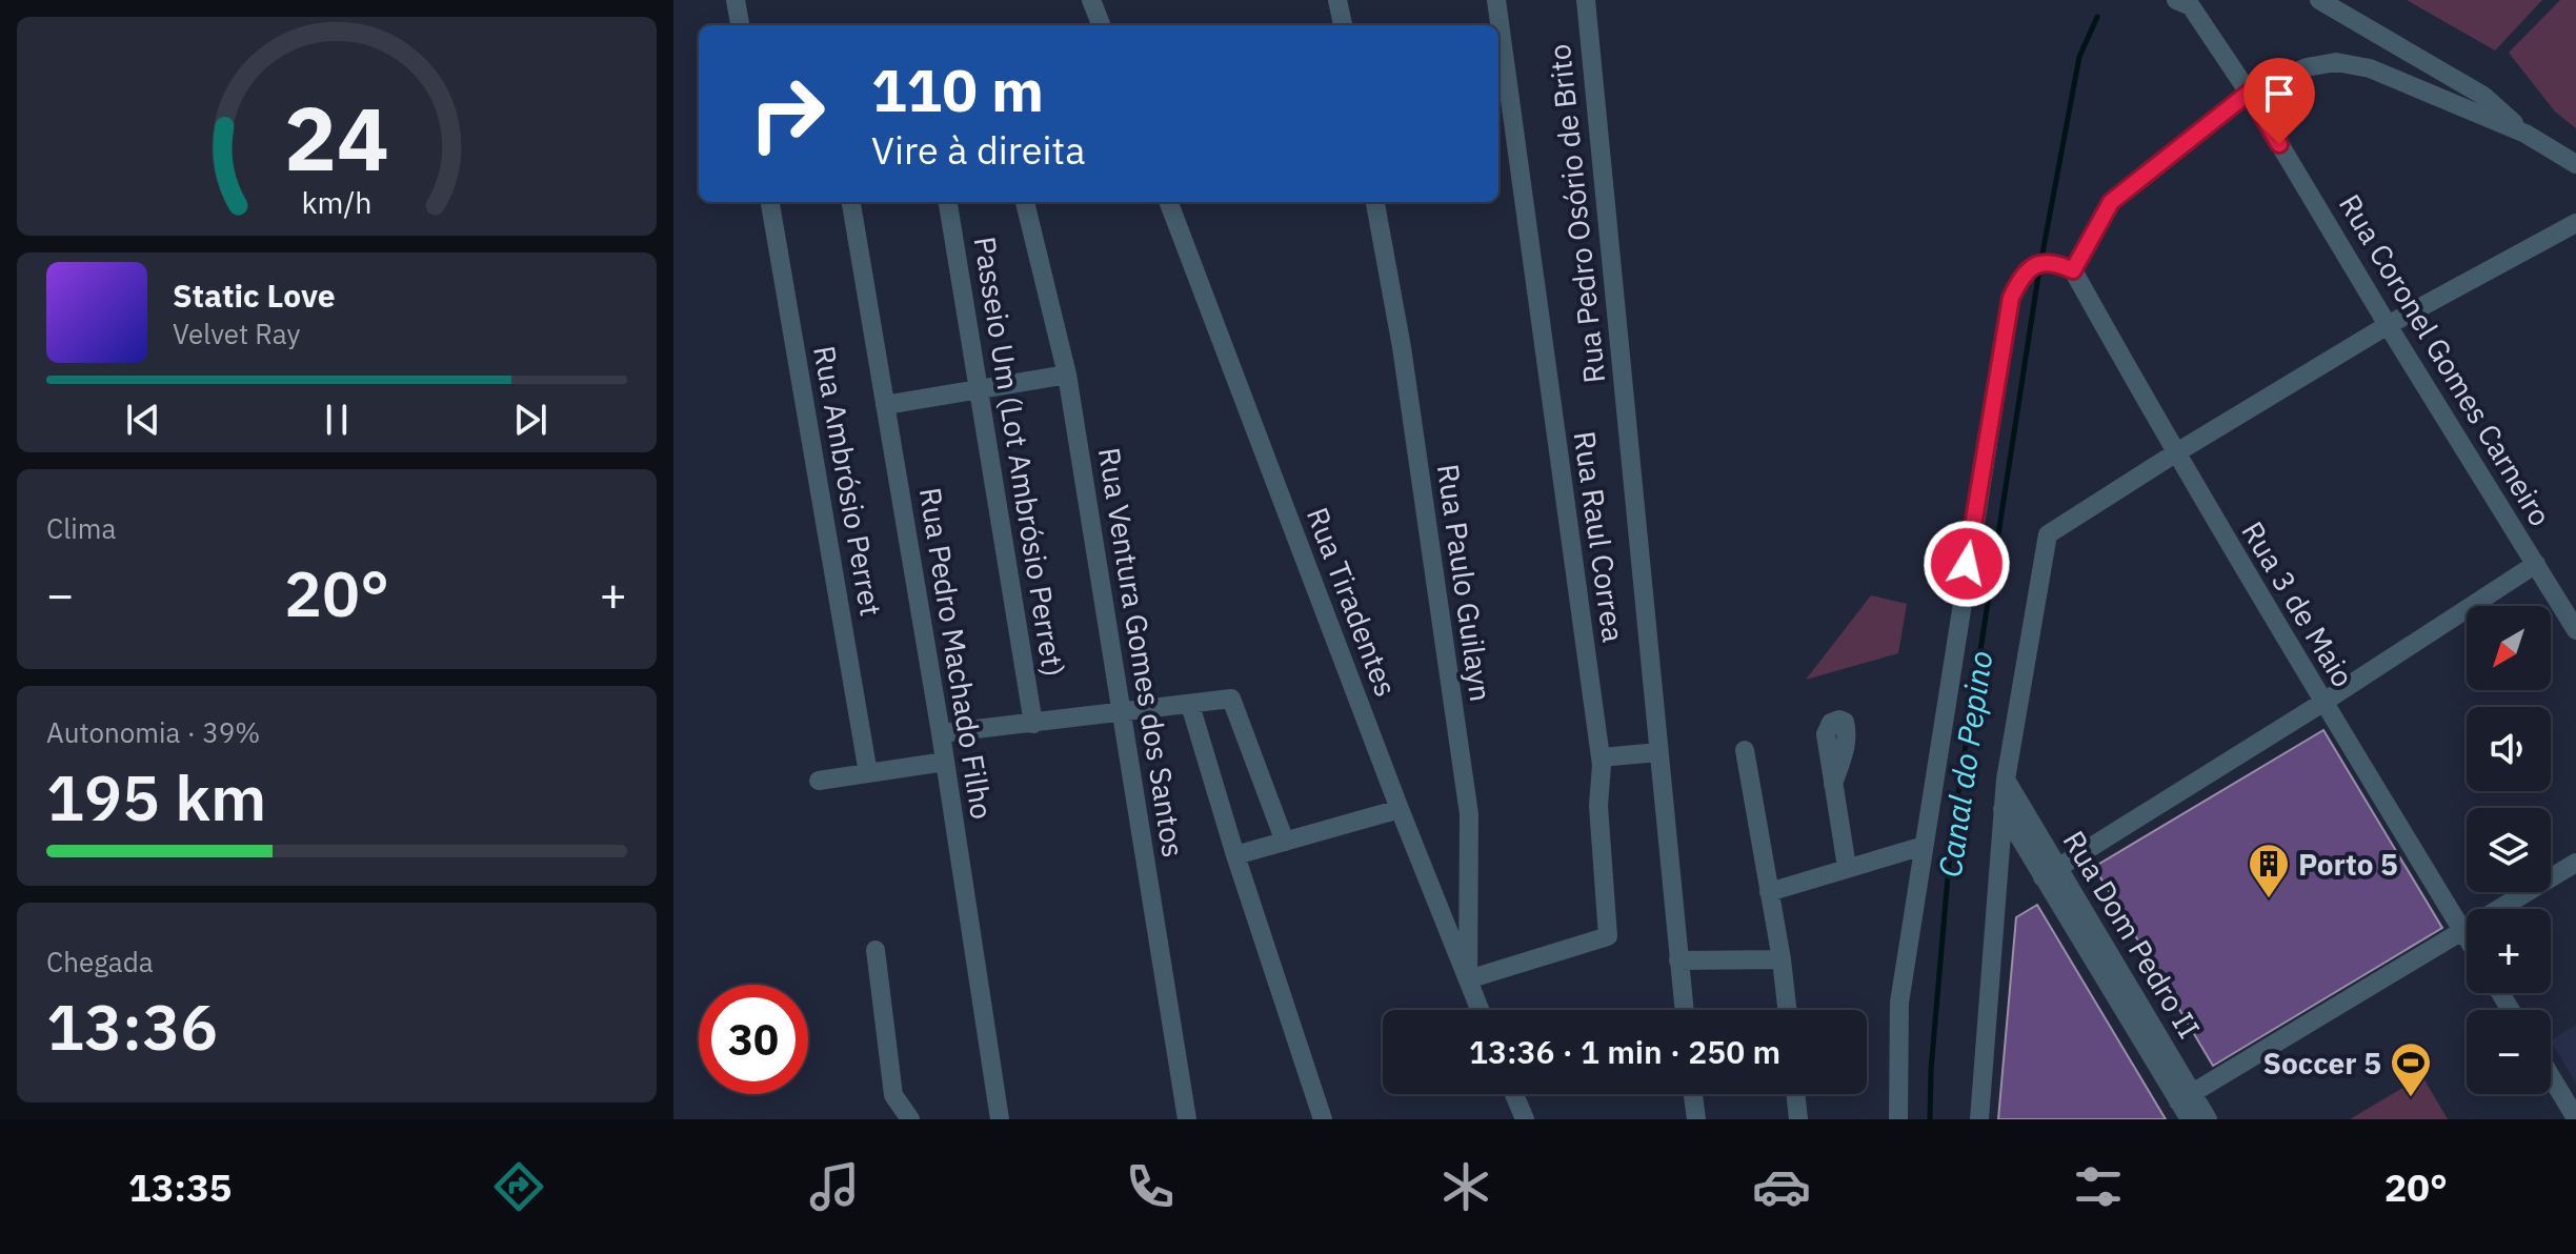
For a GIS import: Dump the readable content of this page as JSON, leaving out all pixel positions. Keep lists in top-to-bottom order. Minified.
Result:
{"streets":{"street":["Rua Pedro Osório de Brito","Rua Coronel Gomes Carneiro","Passeio Um (Lot Ambrósio Perret)","Rua Ambrósio Perret","Rua Raul Correa","Rua Paulo Guilayn","Rua Tiradentes","Rua 3 de Maio","Rua Ventura Gomes dos Santos","Rua Pedro Machado Filho","Rua Dom Pedro II"]},"crossings":[["Rua Raul Correa","Rua Paulo Guilayn"],["Rua Raul Correa","Rua Tiradentes"],["Rua Paulo Guilayn","Rua Tiradentes"]],"water":["Canal do Pepino"],"places":{"building":["Porto 5"],"sports":["Soccer 5"]},"north":"bottom left","page":{"turn":["110 m","Vire à direita"],"song":["Static Love","Velvet Ray"],"tile":["Clima",["Autonomia · 39%","195 km"],["Chegada","13:36"]],"heat":["−","20°","+"],"map_buttons":["+","−"],"limit":"30","trip":"13:36 · 1 min · 250 m","tabs":["13:35","20°"],"gauge":["24","km/h"]}}
